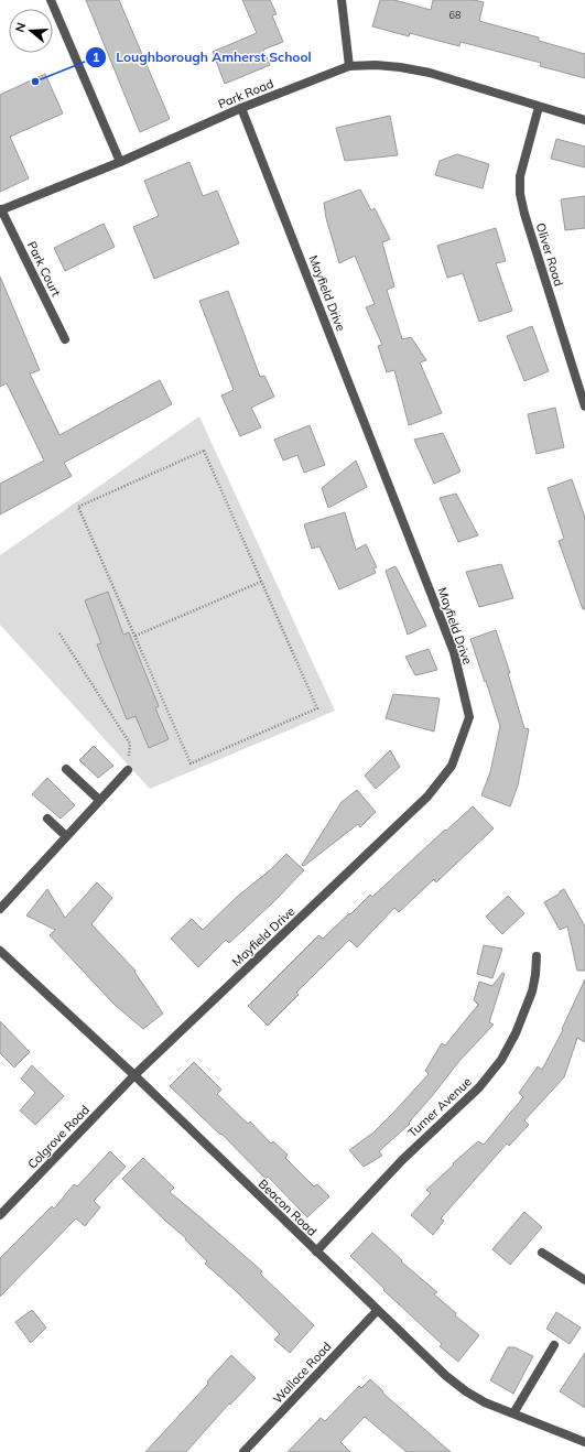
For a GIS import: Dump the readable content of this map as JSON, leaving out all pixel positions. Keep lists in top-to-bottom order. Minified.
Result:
{"streets":{"street":["Park Road","Oliver Road","Park Court","Mayfield Drive","Turner Avenue","Colgrove Road","Beacon Road","Wallace Road"]},"crossings":[["Park Road","Oliver Road"],["Park Road","Park Court"],["Park Road","Mayfield Drive"],["Mayfield Drive","Colgrove Road"],["Mayfield Drive","Beacon Road"],["Turner Avenue","Beacon Road"],["Colgrove Road","Beacon Road"],["Beacon Road","Wallace Road"]],"places":["Loughborough Amherst School"],"house_numbers":["68"],"north":"left"}
